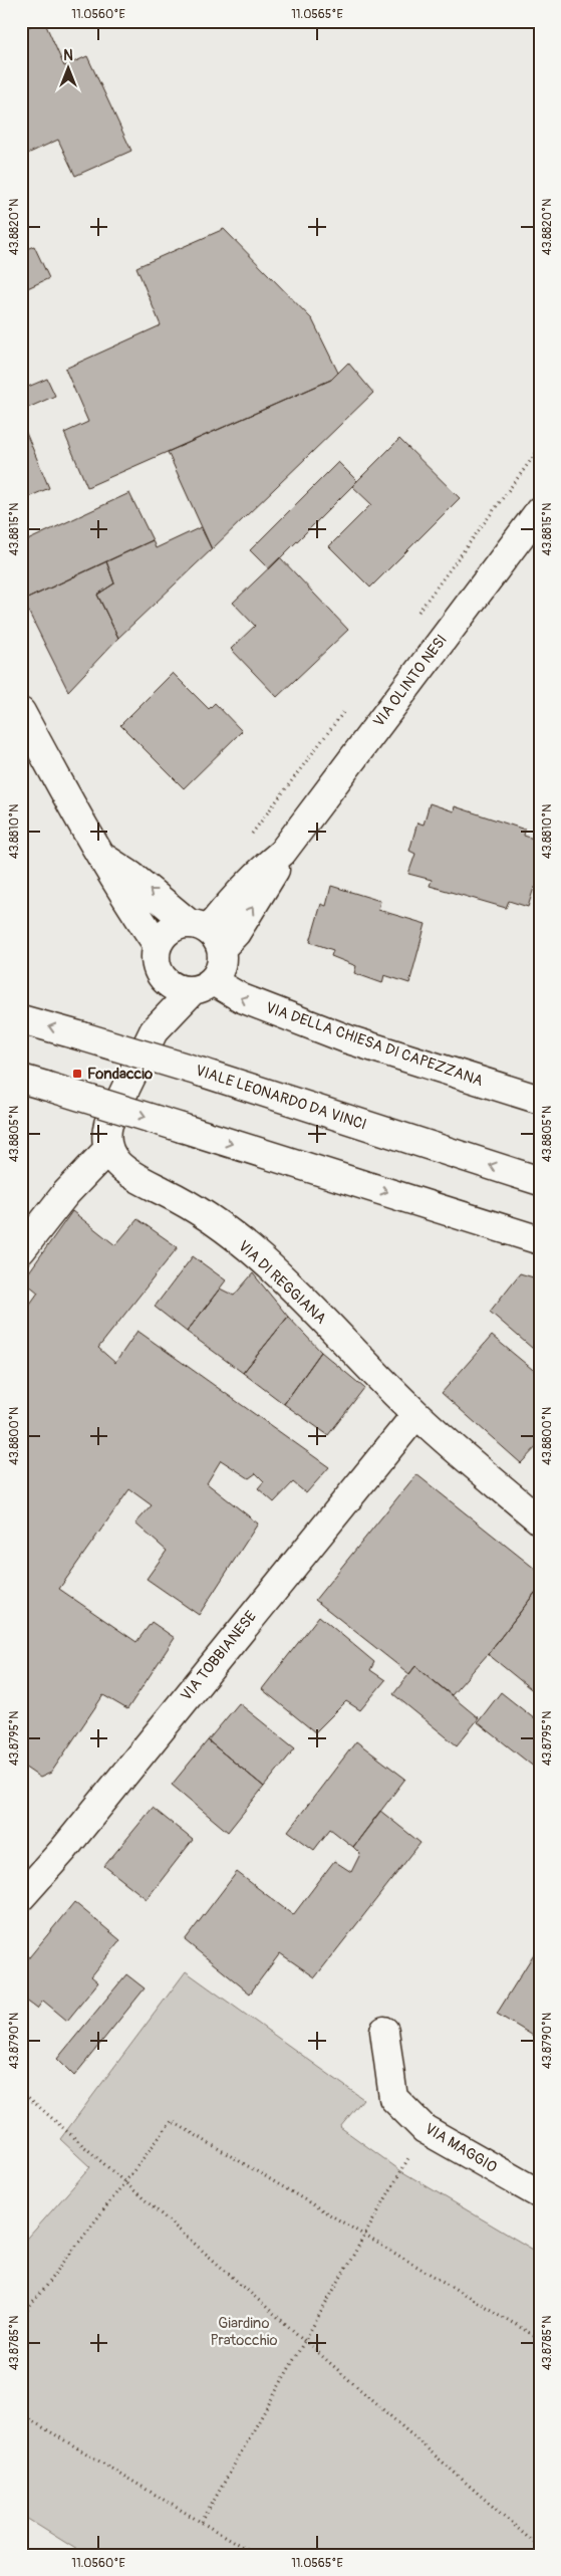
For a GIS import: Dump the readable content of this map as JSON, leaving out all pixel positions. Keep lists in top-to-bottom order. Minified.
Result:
{"streets":{"main road":["VIA OLINTO NESI","VIA DELLA CHIESA DI CAPEZZANA","VIALE LEONARDO DA VINCI","VIA DI REGGIANA","VIA TOBBIANESE","VIA MAGGIO"]},"crossings":[["VIA OLINTO NESI","VIA DELLA CHIESA DI CAPEZZANA"],["VIA DI REGGIANA","VIA TOBBIANESE"]],"parks":["Giardino Pratocchio"],"places":{"transit":["Fondaccio"]},"north":"top","coordinates":["11.0560°E","11.0565°E","43.8820°N","43.8815°N","43.8810°N","43.8805°N","43.8800°N","43.8795°N","43.8790°N","43.8785°N"]}
